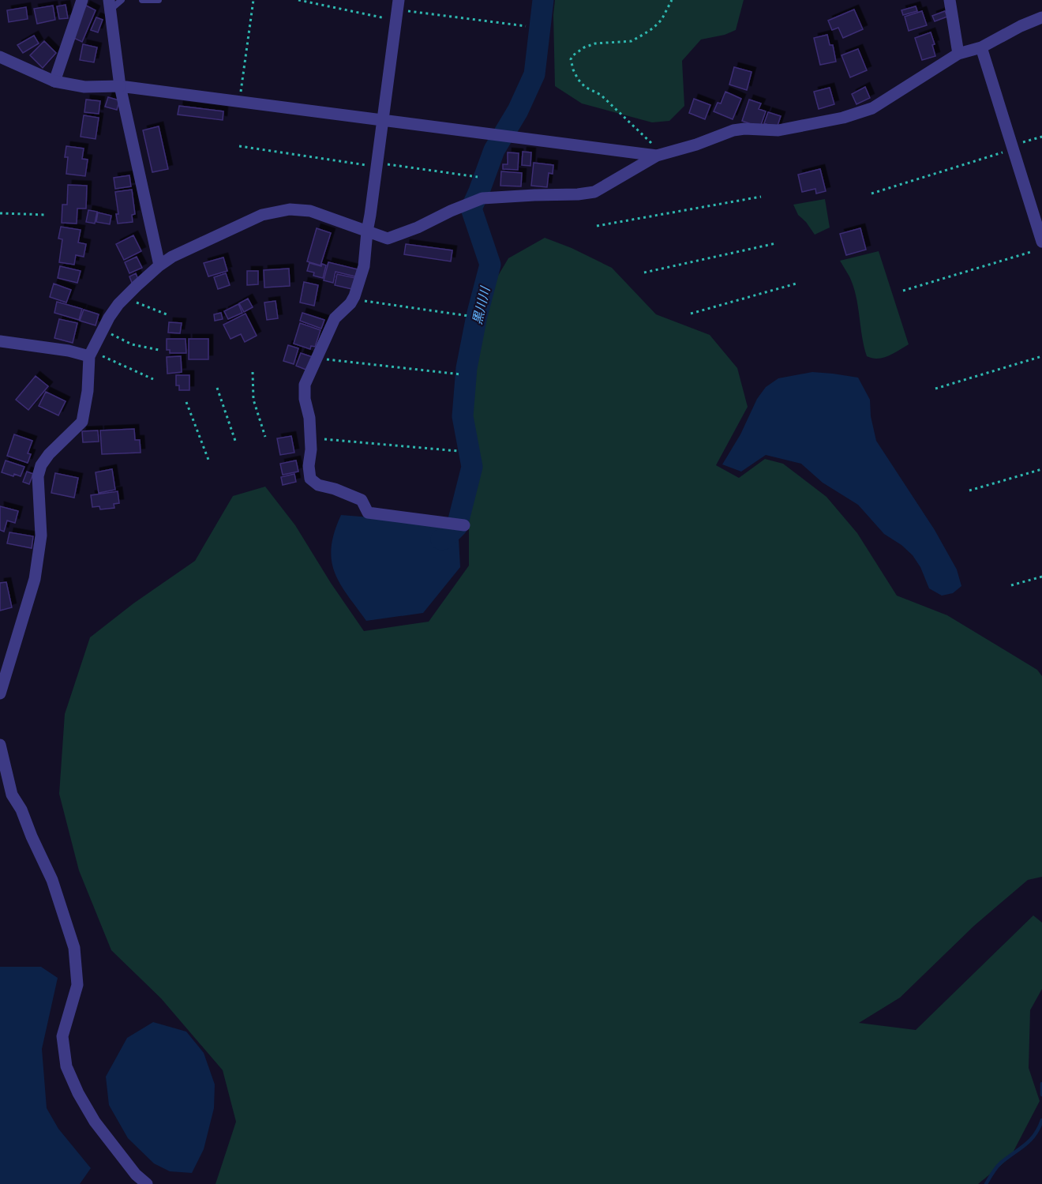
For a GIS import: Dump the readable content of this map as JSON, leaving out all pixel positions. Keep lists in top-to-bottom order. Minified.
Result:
{"water":["黒川川"]}
